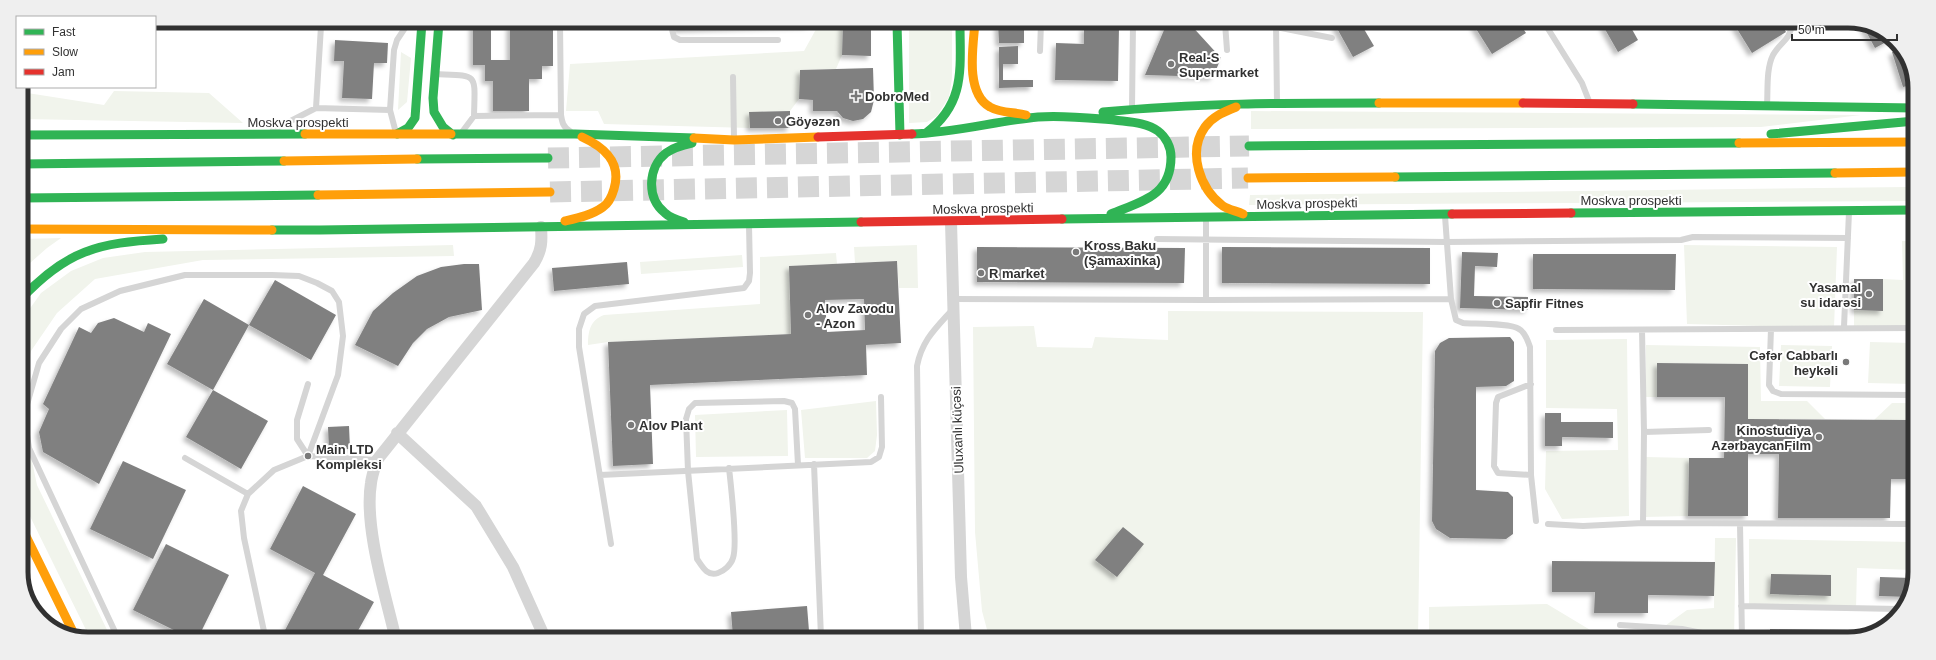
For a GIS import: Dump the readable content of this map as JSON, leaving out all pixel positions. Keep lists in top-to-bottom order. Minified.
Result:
{"streets":{"main road":["Moskva prospekti"],"street":["Uluxanlı küçəsi"]},"crossings":[["Moskva prospekti","Uluxanlı küçəsi"]],"places":{"other":["Real-S Supermarket","Göyəzən","Kross Baku (Şamaxinka)","R market","Yasamal su idarəsi","Sapfir Fitnes","Alov Zavodu - Azon","Cəfər Cabbarlı heykəli","Alov Plant","Kinostudiya AzərbaycanFilm","Main LTD Kompleksi"],"health":["DobroMed"]},"legend":["Fast","Slow","Jam"],"scale_bar":"50 m"}
